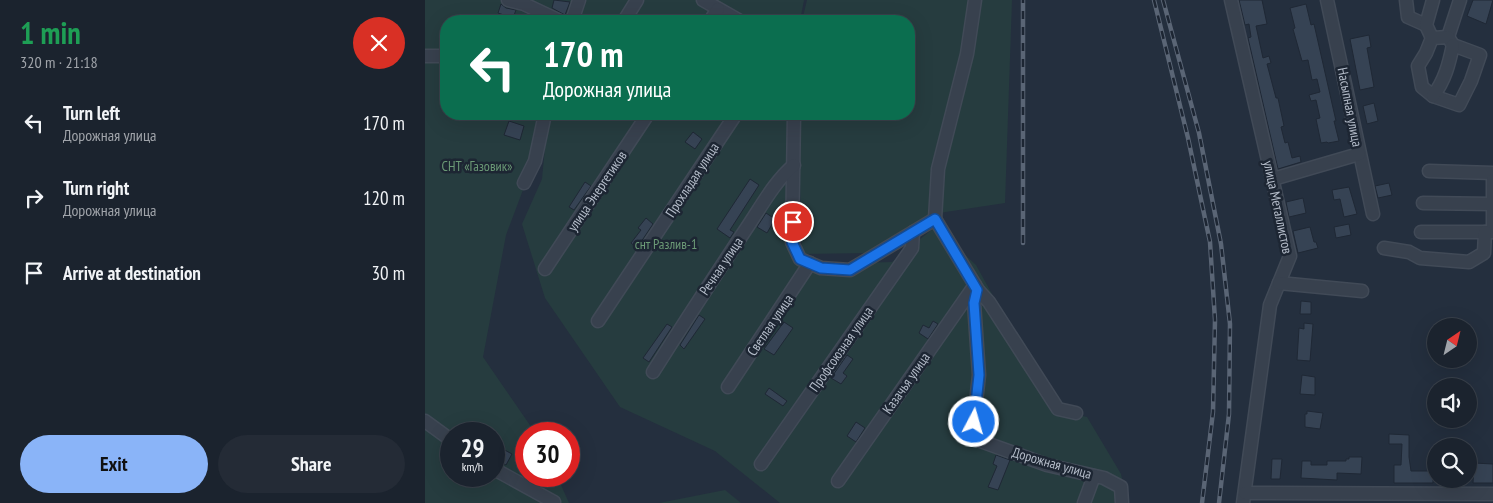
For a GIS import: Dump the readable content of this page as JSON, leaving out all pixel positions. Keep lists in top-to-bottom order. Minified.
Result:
{"streets":{"street":["Насыпная улица","Прохладая улица","улица Энергетиков","улица Металлистов","Речная улица","Светлая улица","Профсоюзная улица","Казачья улица","Дорожная улица"]},"crossings":[["Казачья улица","Дорожная улица"]],"parks":["СНТ «Газовик»","снт Разлив-1"],"north":"top right","page":{"heading":["1 min","320 m · 21:18"],"turn":["170 m","Дорожная улица"],"list":[{"name":"Turn left","note":"Дорожная улица","value":"170 m"},{"name":"Turn right","note":"Дорожная улица","value":"120 m"},{"name":"Arrive at destination","value":"30 m"}],"speed":"29 km/h","limit":"30","buttons":["Exit","Share"]}}
